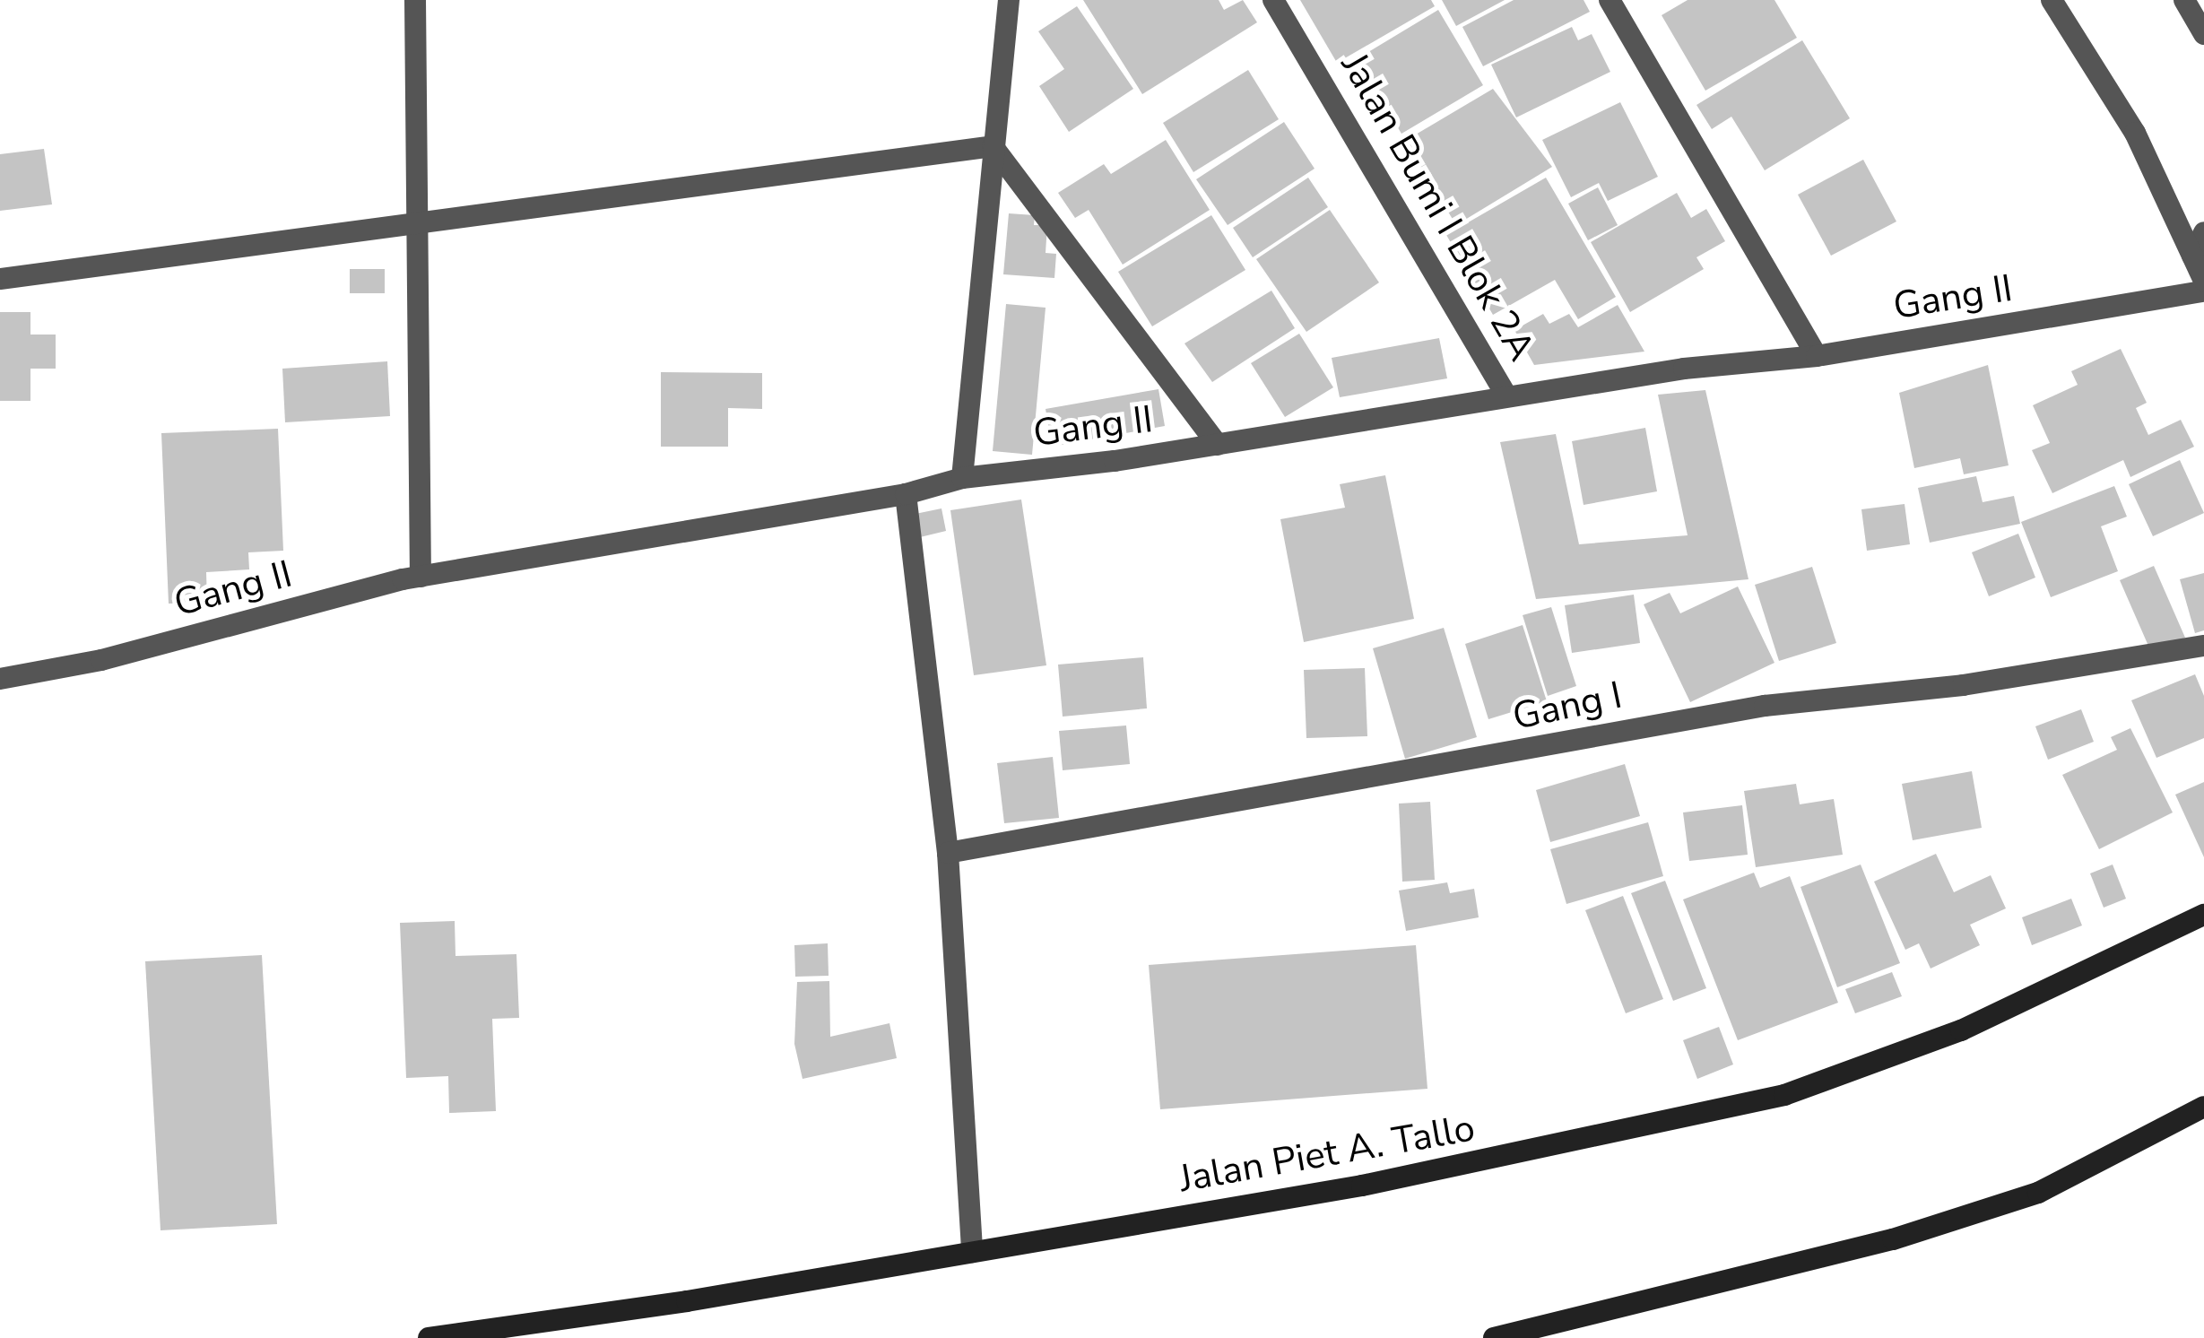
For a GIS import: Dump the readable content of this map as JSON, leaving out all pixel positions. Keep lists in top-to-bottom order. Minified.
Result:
{"streets":{"main road":["Jalan Piet A. Tallo"],"street":["Jalan Bumi I Blok 2A","Gang II","Gang I"]},"crossings":[["Jalan Bumi I Blok 2A","Gang II"]]}
